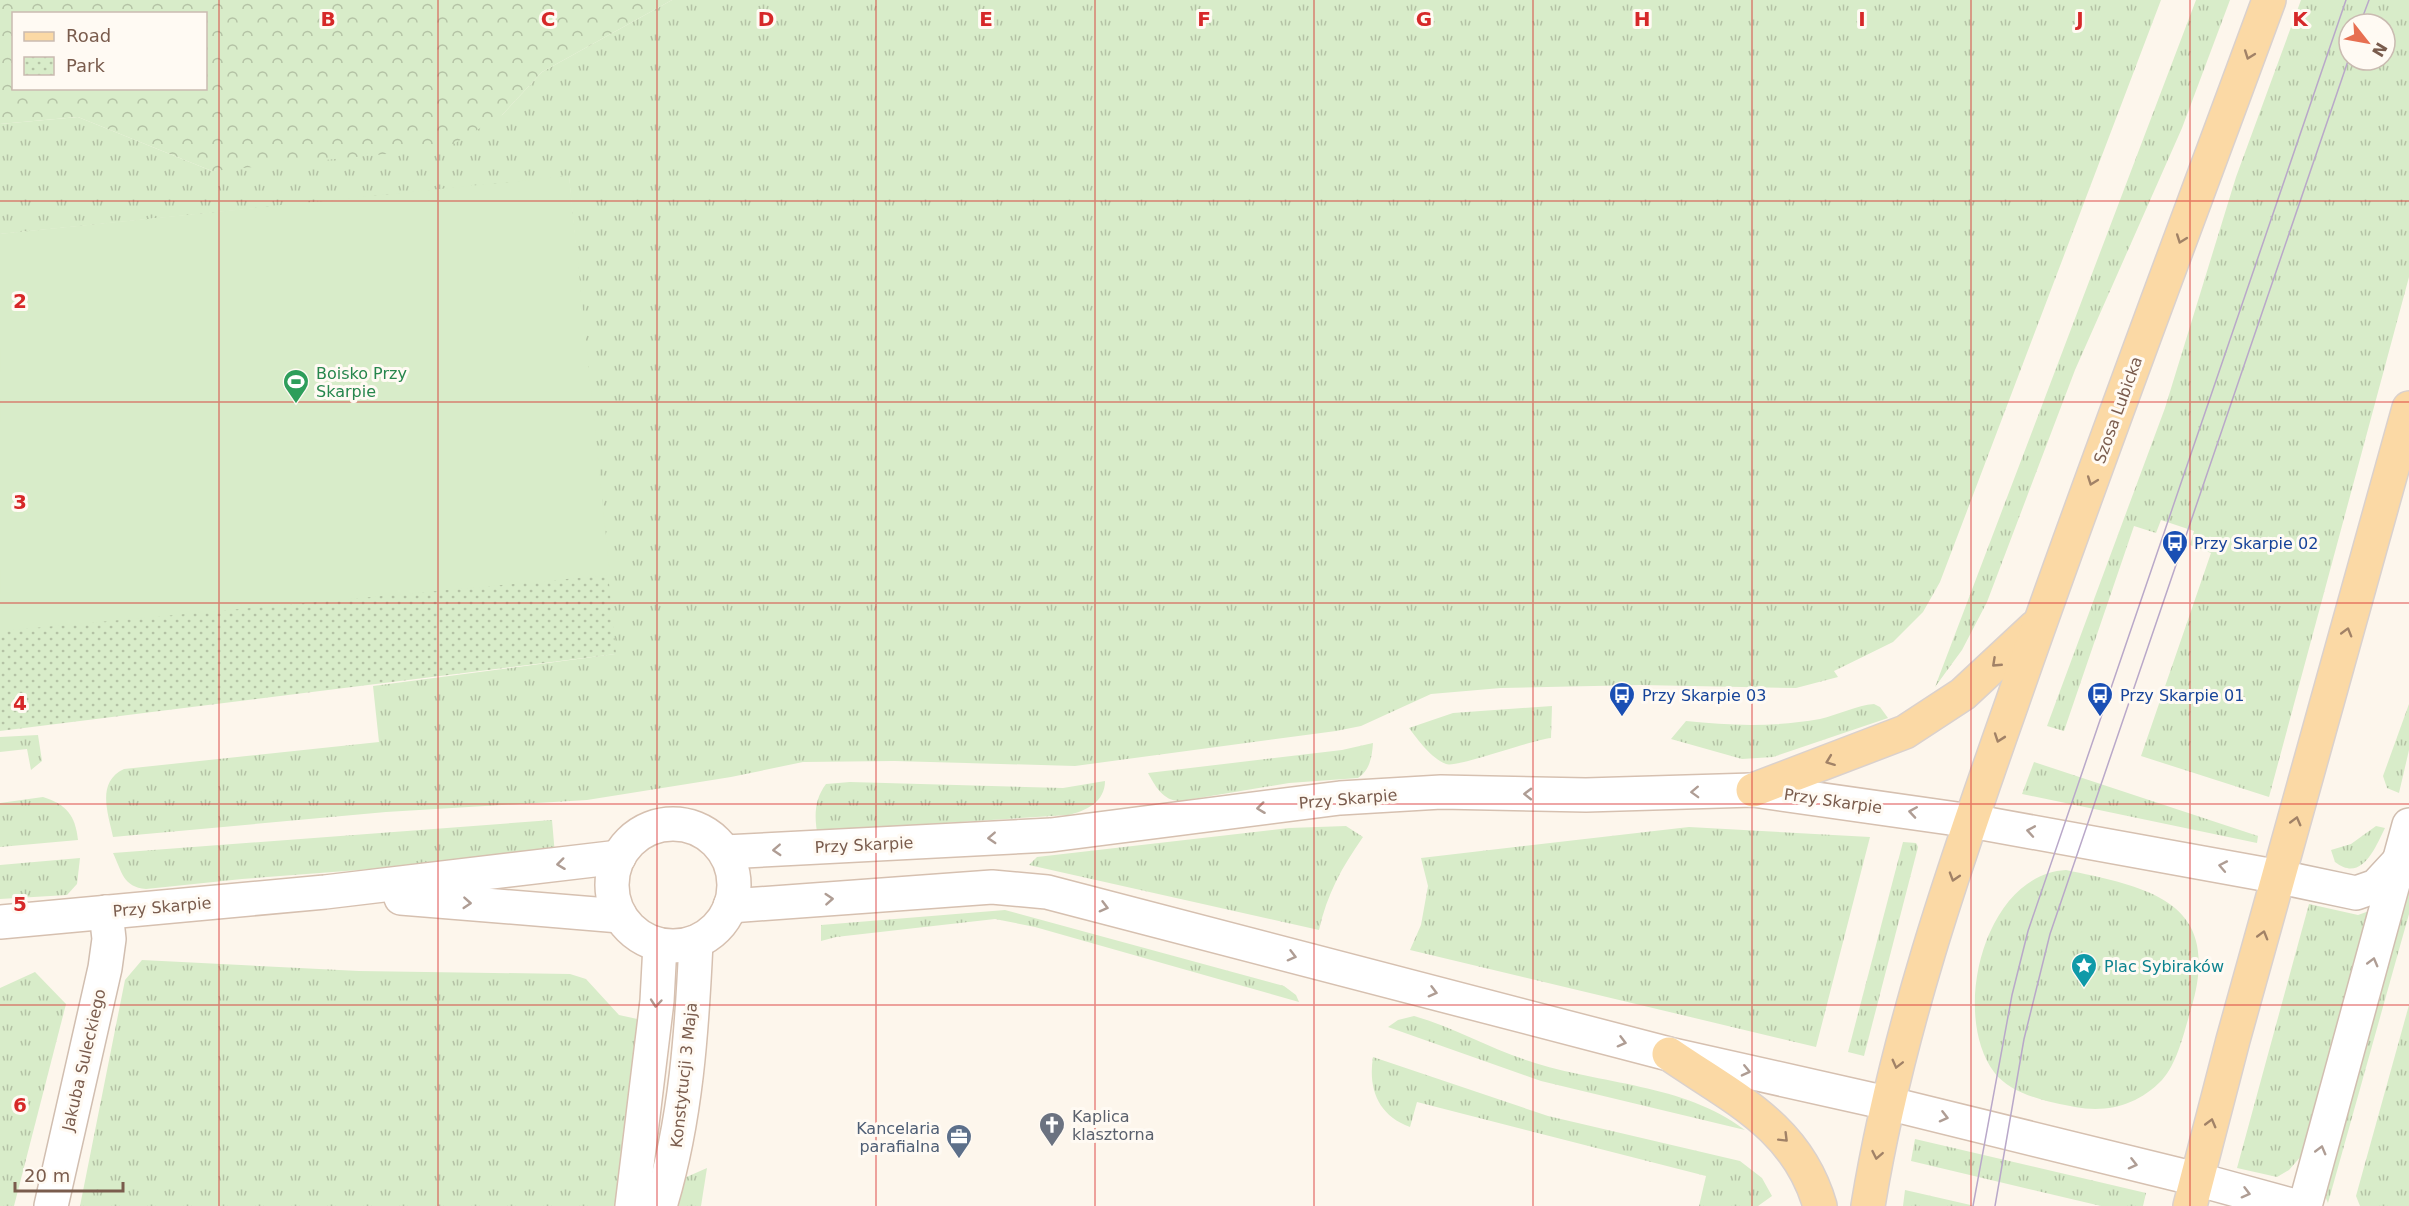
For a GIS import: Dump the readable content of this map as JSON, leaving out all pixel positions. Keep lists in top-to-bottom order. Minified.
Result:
{"streets":{"main road":["Szosa Lubicka"],"street":["Przy Skarpie","Jakuba Suleckiego","Konstytucji 3 Maja"]},"crossings":[["Szosa Lubicka","Przy Skarpie"],["Przy Skarpie","Jakuba Suleckiego"],["Przy Skarpie","Konstytucji 3 Maja"]],"places":{"sports":["Boisko Przy Skarpie"],"bus stop":["Przy Skarpie 02","Przy Skarpie 03","Przy Skarpie 01"],"place":["Plac Sybiraków"],"church":["Kaplica klasztorna"],"office":["Kancelaria parafialna"]},"legend":["Road","Park"],"scale_bar":"20 m","north":"bottom right","grid":{"columns":["B","C","D","E","F","G","H","I","J","K"],"rows":["2","3","4","5","6"]}}
